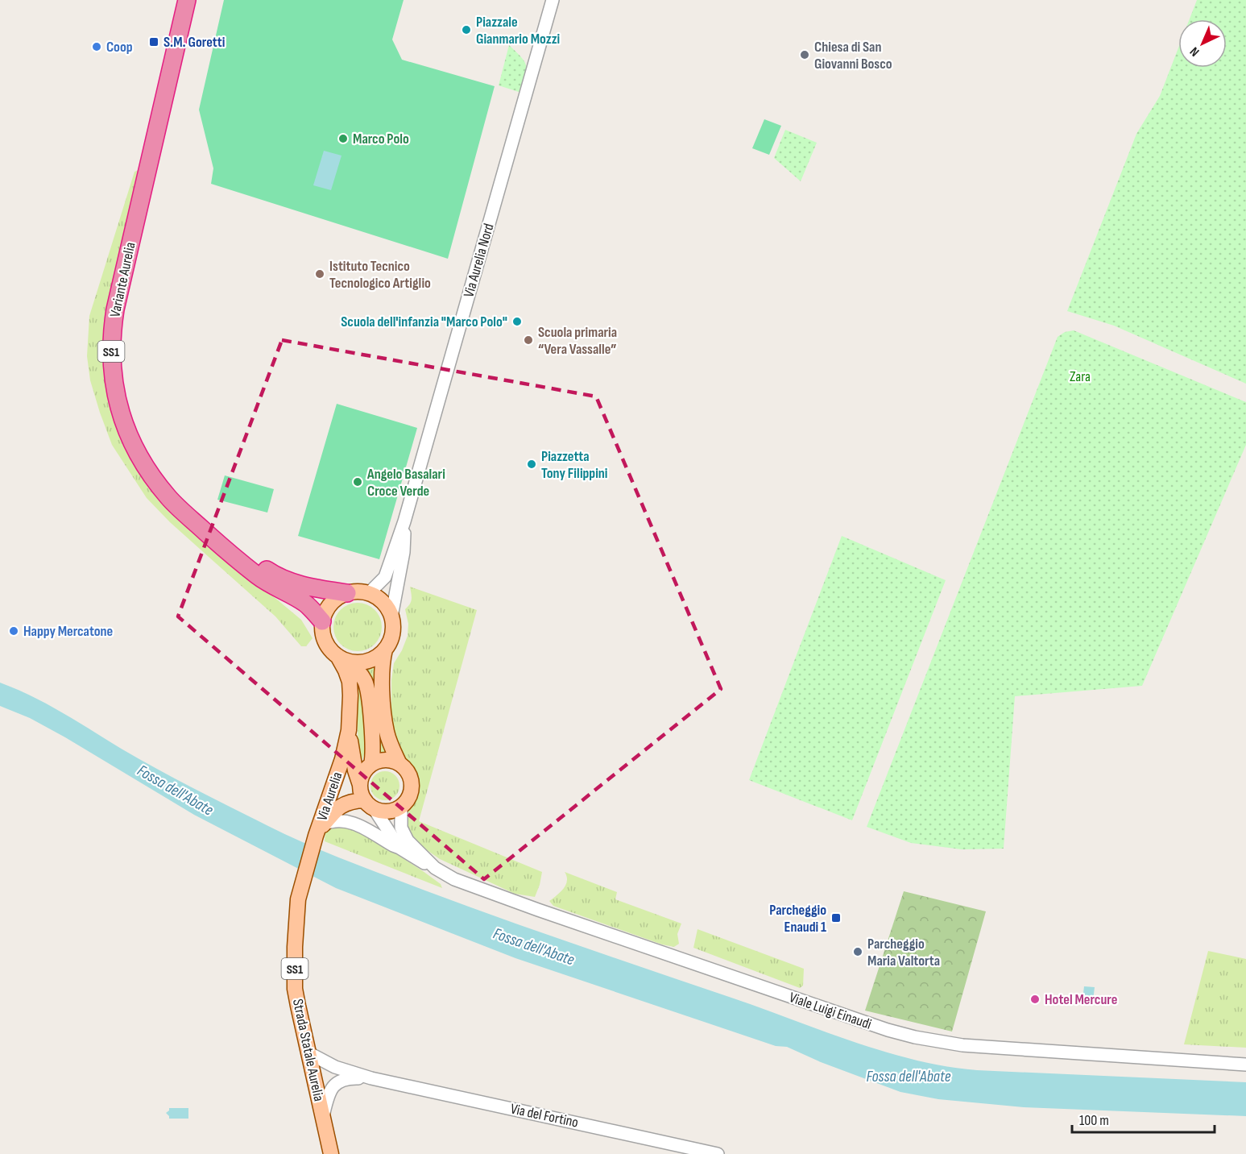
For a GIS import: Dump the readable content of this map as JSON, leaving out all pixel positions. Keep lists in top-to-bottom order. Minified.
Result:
{"streets":{"highway":["Variante Aurelia","SS1"],"main road":["Via Aurelia","Strada Statale Aurelia"],"street":["Via Aurelia Nord","Viale Luigi Einaudi","Via del Fortino"]},"crossings":[["Via Aurelia Nord","Variante Aurelia"],["Via Aurelia Nord","SS1"],["Via Aurelia Nord","Via Aurelia"],["Variante Aurelia","SS1"],["Variante Aurelia","Via Aurelia"],["SS1","Via Aurelia"],["Via Aurelia","Viale Luigi Einaudi"],["Via Aurelia","Strada Statale Aurelia"],["Viale Luigi Einaudi","Strada Statale Aurelia"],["Strada Statale Aurelia","Via del Fortino"]],"water":["Fossa dell'Abate"],"parks":["Zara"],"places":{"other":["Piazzale Gianmario Mozzi","Coop","Chiesa di San Giovanni Bosco","Marco Polo","Istituto Tecnico Tecnologico Artiglio","Scuola dell'infanzia \"Marco Polo\"","Scuola primaria “Vera Vassalle”","Piazzetta Tony Filippini","Angelo Basalari Croce Verde","Happy Mercatone","Parcheggio Maria Valtorta","Hotel Mercure"],"transit":["S.M. Goretti","Parcheggio Enaudi 1"]},"scale_bar":"100 m","north":"bottom left"}
